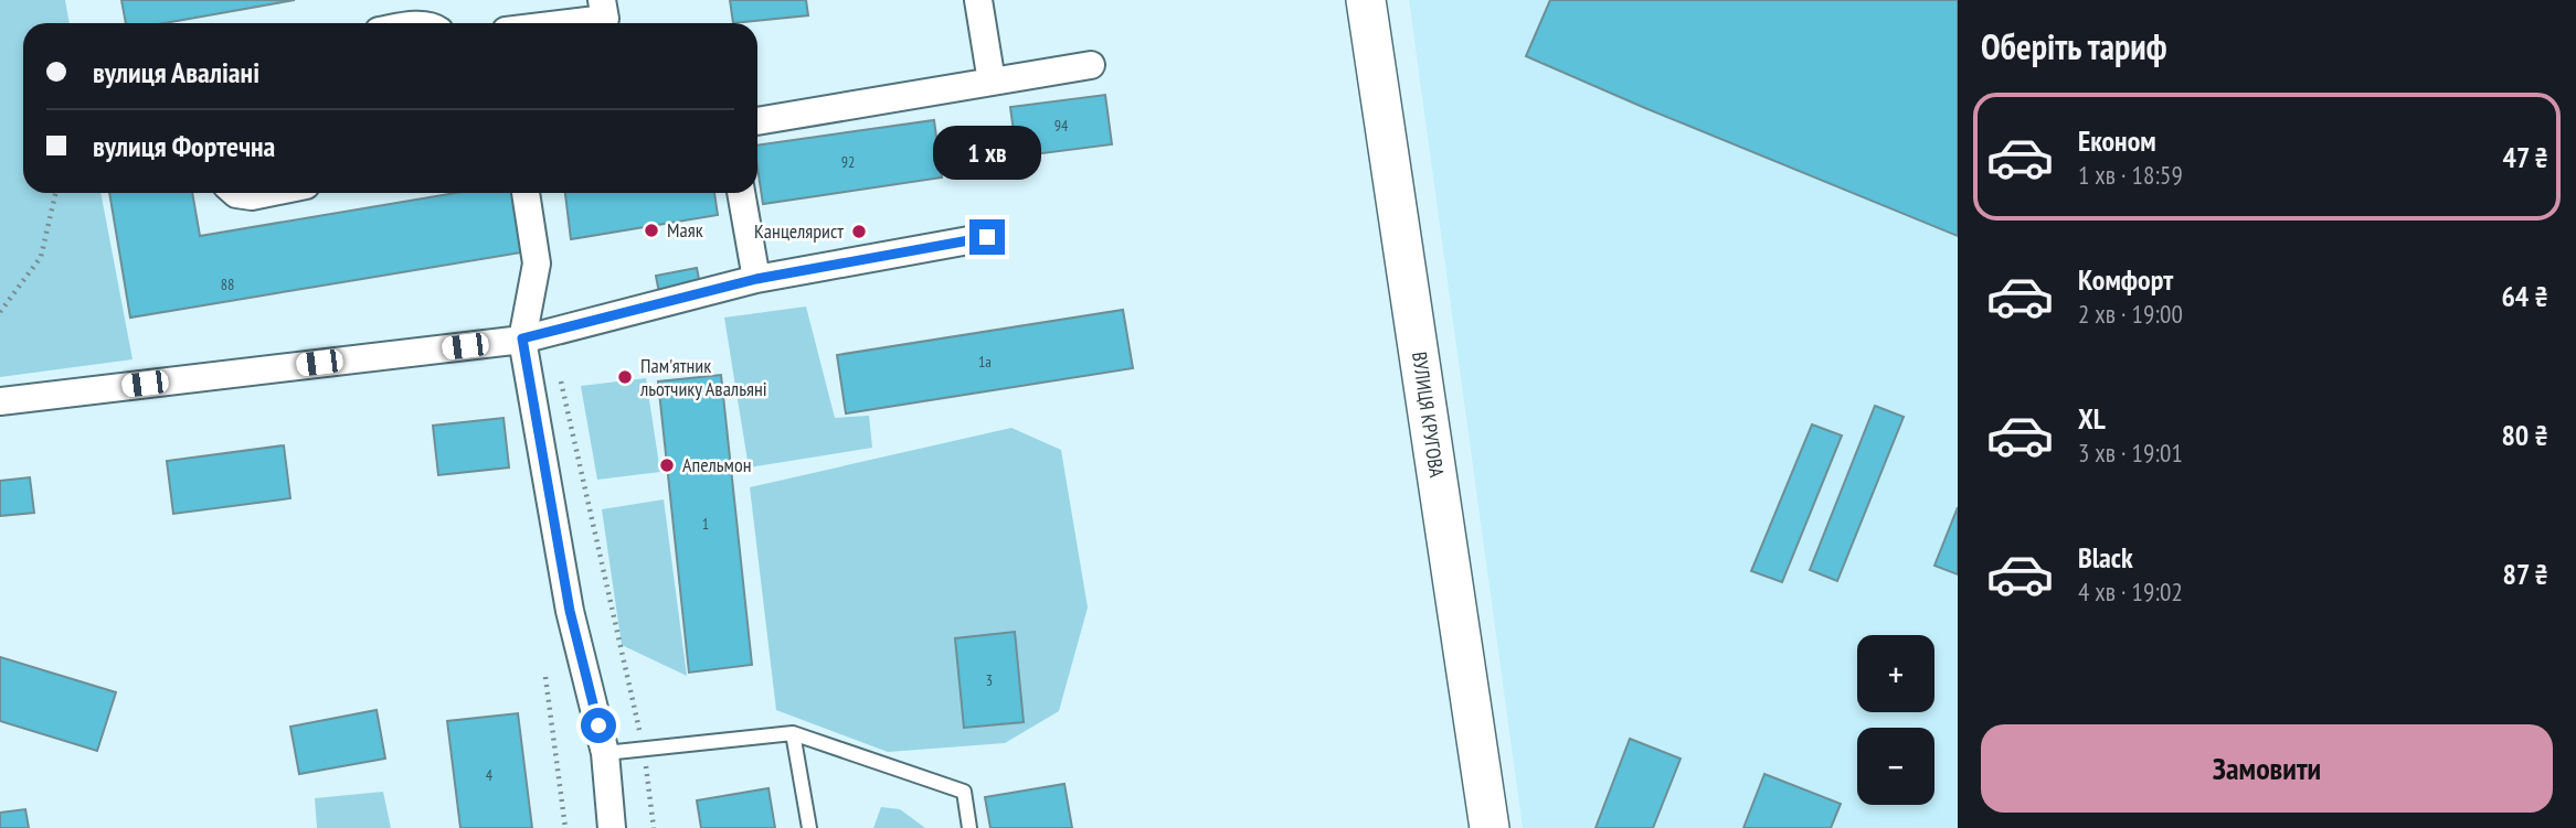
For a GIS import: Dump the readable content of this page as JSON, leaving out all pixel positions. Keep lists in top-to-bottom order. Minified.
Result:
{"streets":{"street":["ВУЛИЦЯ КРУГОВА"]},"places":["Маяк","Канцелярист","Пам'ятник льотчику Авальяні","Апельмон"],"house_numbers":["94","92","88","1а","1","3","4"],"page":{"heading":"Оберіть тариф","banner":["вулиця Аваліані","вулиця Фортечна"],"list":[{"name":"Економ","note":"1 хв · 18:59","value":"47 ₴"},{"name":"Комфорт","note":"2 хв · 19:00","value":"64 ₴"},{"name":"XL","note":"3 хв · 19:01","value":"80 ₴"},{"name":"Black","note":"4 хв · 19:02","value":"87 ₴"}],"bubble":"1 хв","map_buttons":["+","−"],"buttons":"Замовити"}}
